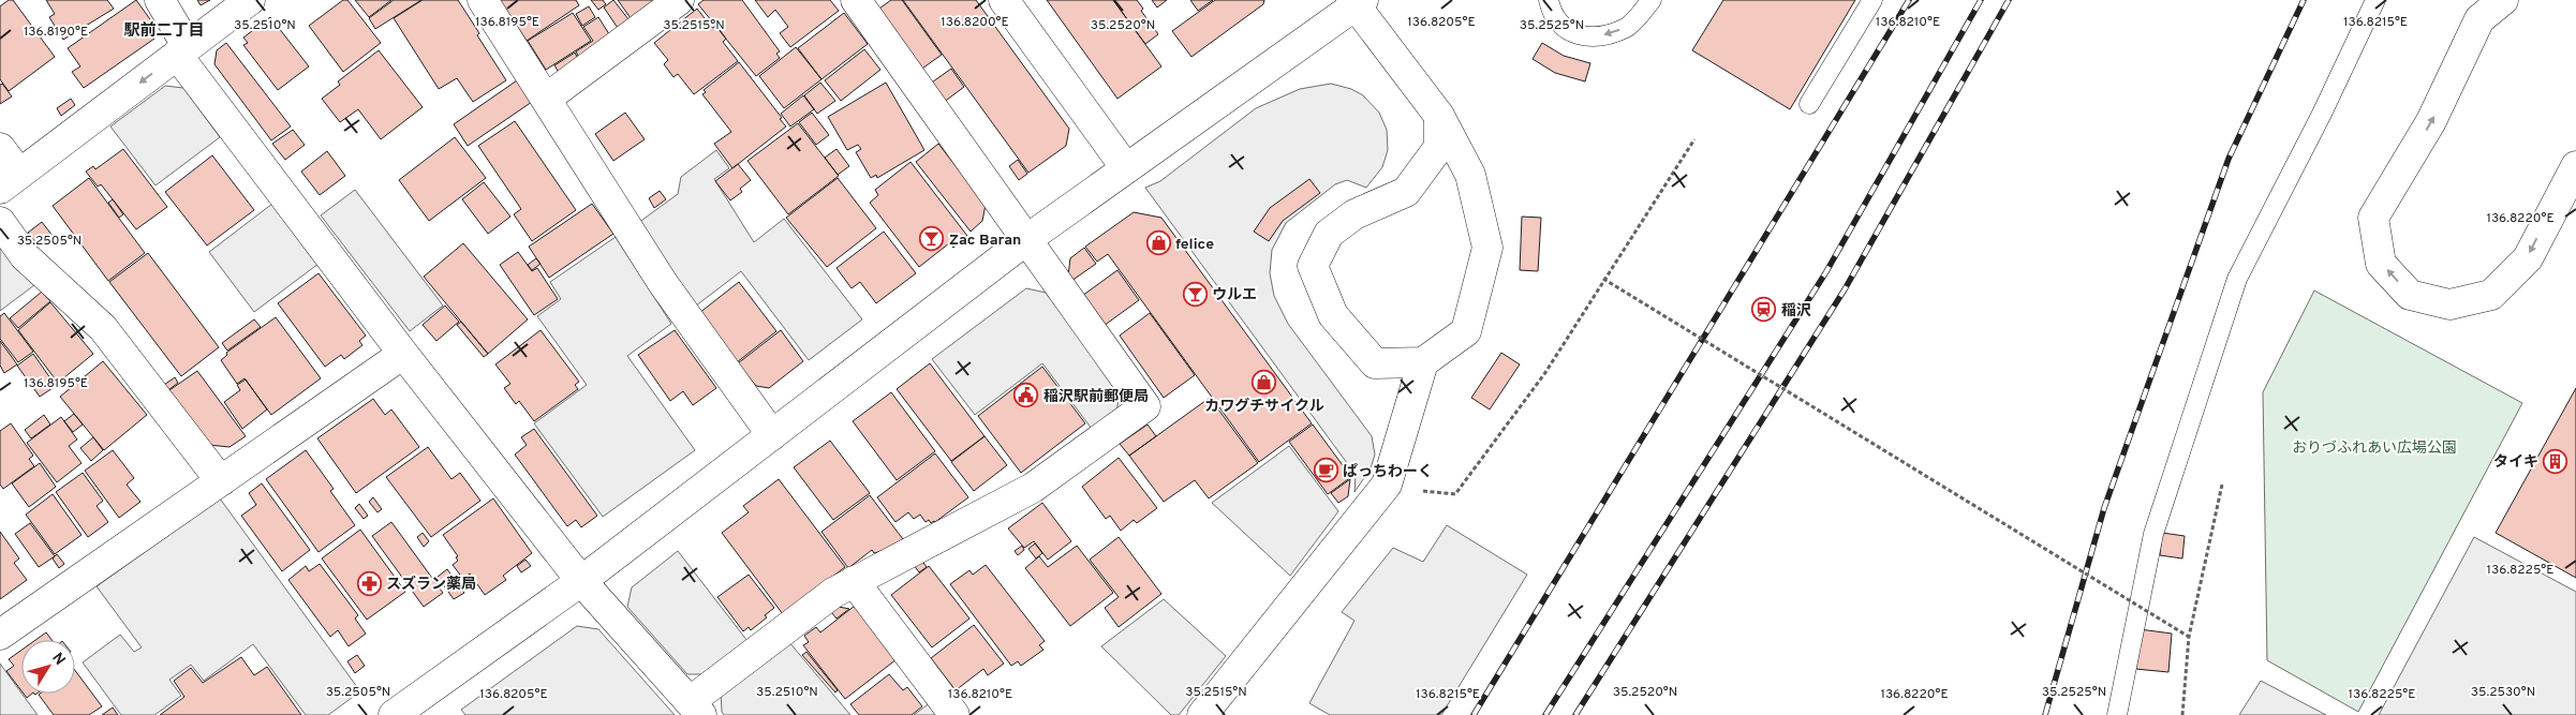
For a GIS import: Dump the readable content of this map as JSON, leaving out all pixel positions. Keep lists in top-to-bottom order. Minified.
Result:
{"districts":["駅前二丁目"],"parks":["おりづふれあい広場公園"],"places":{"bar":["Zac Baran","ウルエ"],"shop":["felice","カワグチサイクル"],"station":["稲沢"],"public building":["稲沢駅前郵便局"],"building":["タイキ"],"cafe":["ぱっちわーく"],"pharmacy":["スズラン薬局"]},"north":"top right","coordinates":["136.8195°E","136.8200°E","136.8205°E","136.8210°E","136.8215°E","35.2510°N","35.2515°N","35.2520°N","35.2525°N","136.8190°E","136.8220°E","35.2505°N","136.8225°E","35.2530°N"]}
